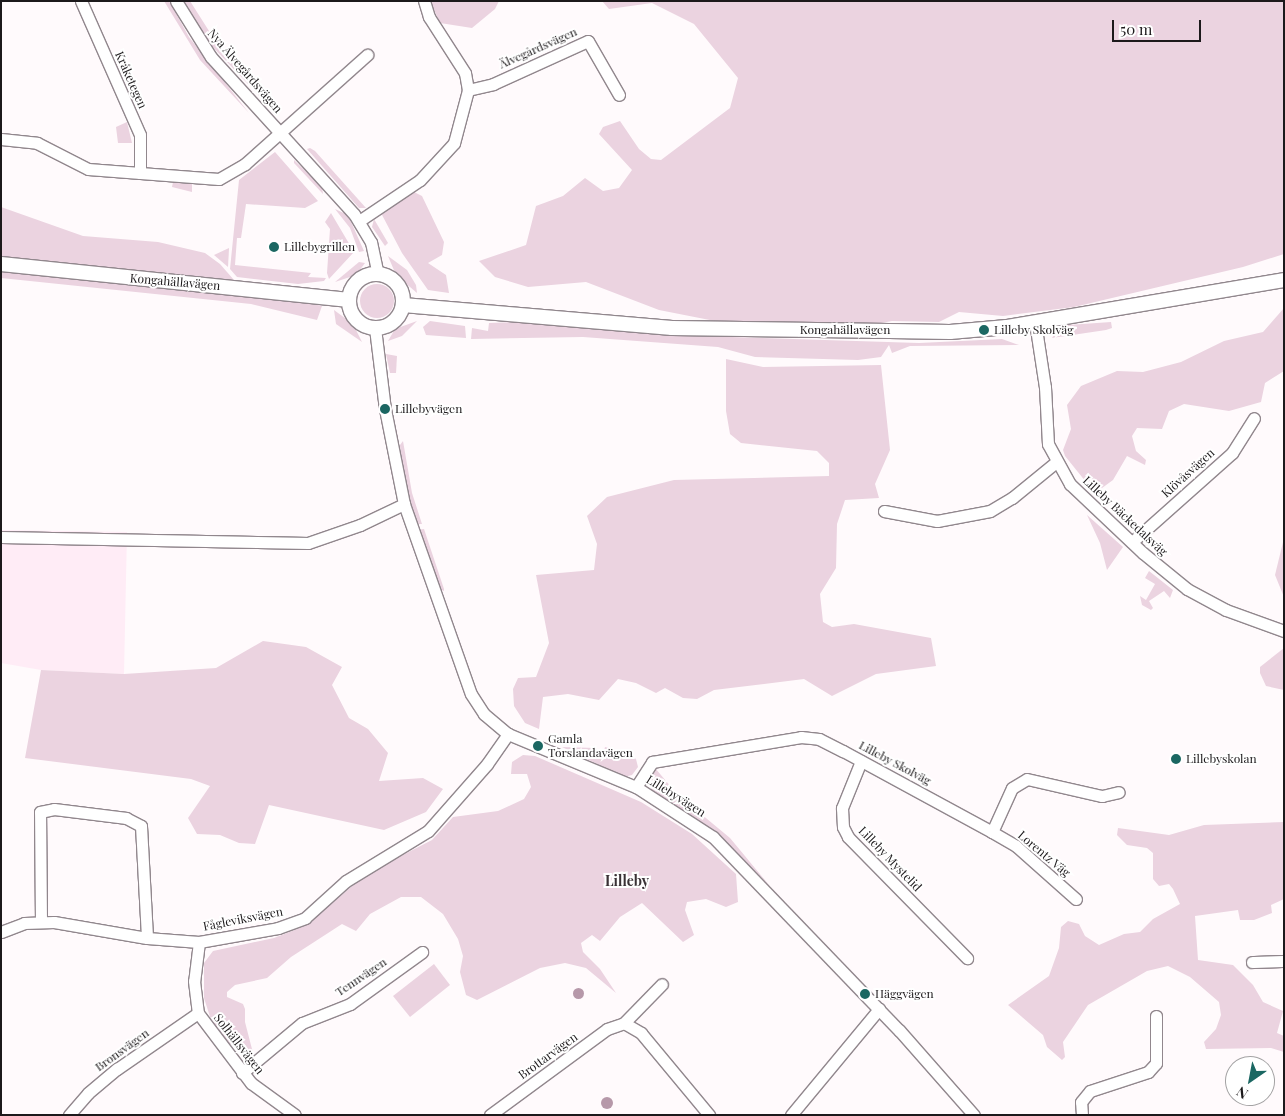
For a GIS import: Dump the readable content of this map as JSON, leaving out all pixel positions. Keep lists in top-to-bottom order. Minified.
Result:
{"streets":{"street":["Älvegårdsvägen","Nya Älvegårdsvägen","Kråketegen","Kongahällavägen","Klövåsvägen","Lilleby Bäckedalsväg","Lilleby Skolväg","Lillebyvägen","Lorentz Väg","Lilleby Mystelid","Fågleviksvägen","Tennvägen","Solhällsvägen","Bronsvägen","Brottarvägen"]},"crossings":[["Nya Älvegårdsvägen","Kongahällavägen"],["Nya Älvegårdsvägen","Lillebyvägen"],["Kongahällavägen","Lilleby Bäckedalsväg"],["Kongahällavägen","Lillebyvägen"],["Klövåsvägen","Lilleby Bäckedalsväg"],["Lilleby Skolväg","Lillebyvägen"],["Lilleby Skolväg","Lorentz Väg"],["Lilleby Skolväg","Lilleby Mystelid"],["Lillebyvägen","Fågleviksvägen"],["Fågleviksvägen","Solhällsvägen"],["Tennvägen","Solhällsvägen"],["Solhällsvägen","Bronsvägen"]],"districts":["Lilleby"],"places":["Lillebygrillen","Lilleby Skolväg","Lillebyvägen","Gamla Torslandavägen","Lillebyskolan","Häggvägen"],"scale_bar":"50 m","north":"bottom left"}
